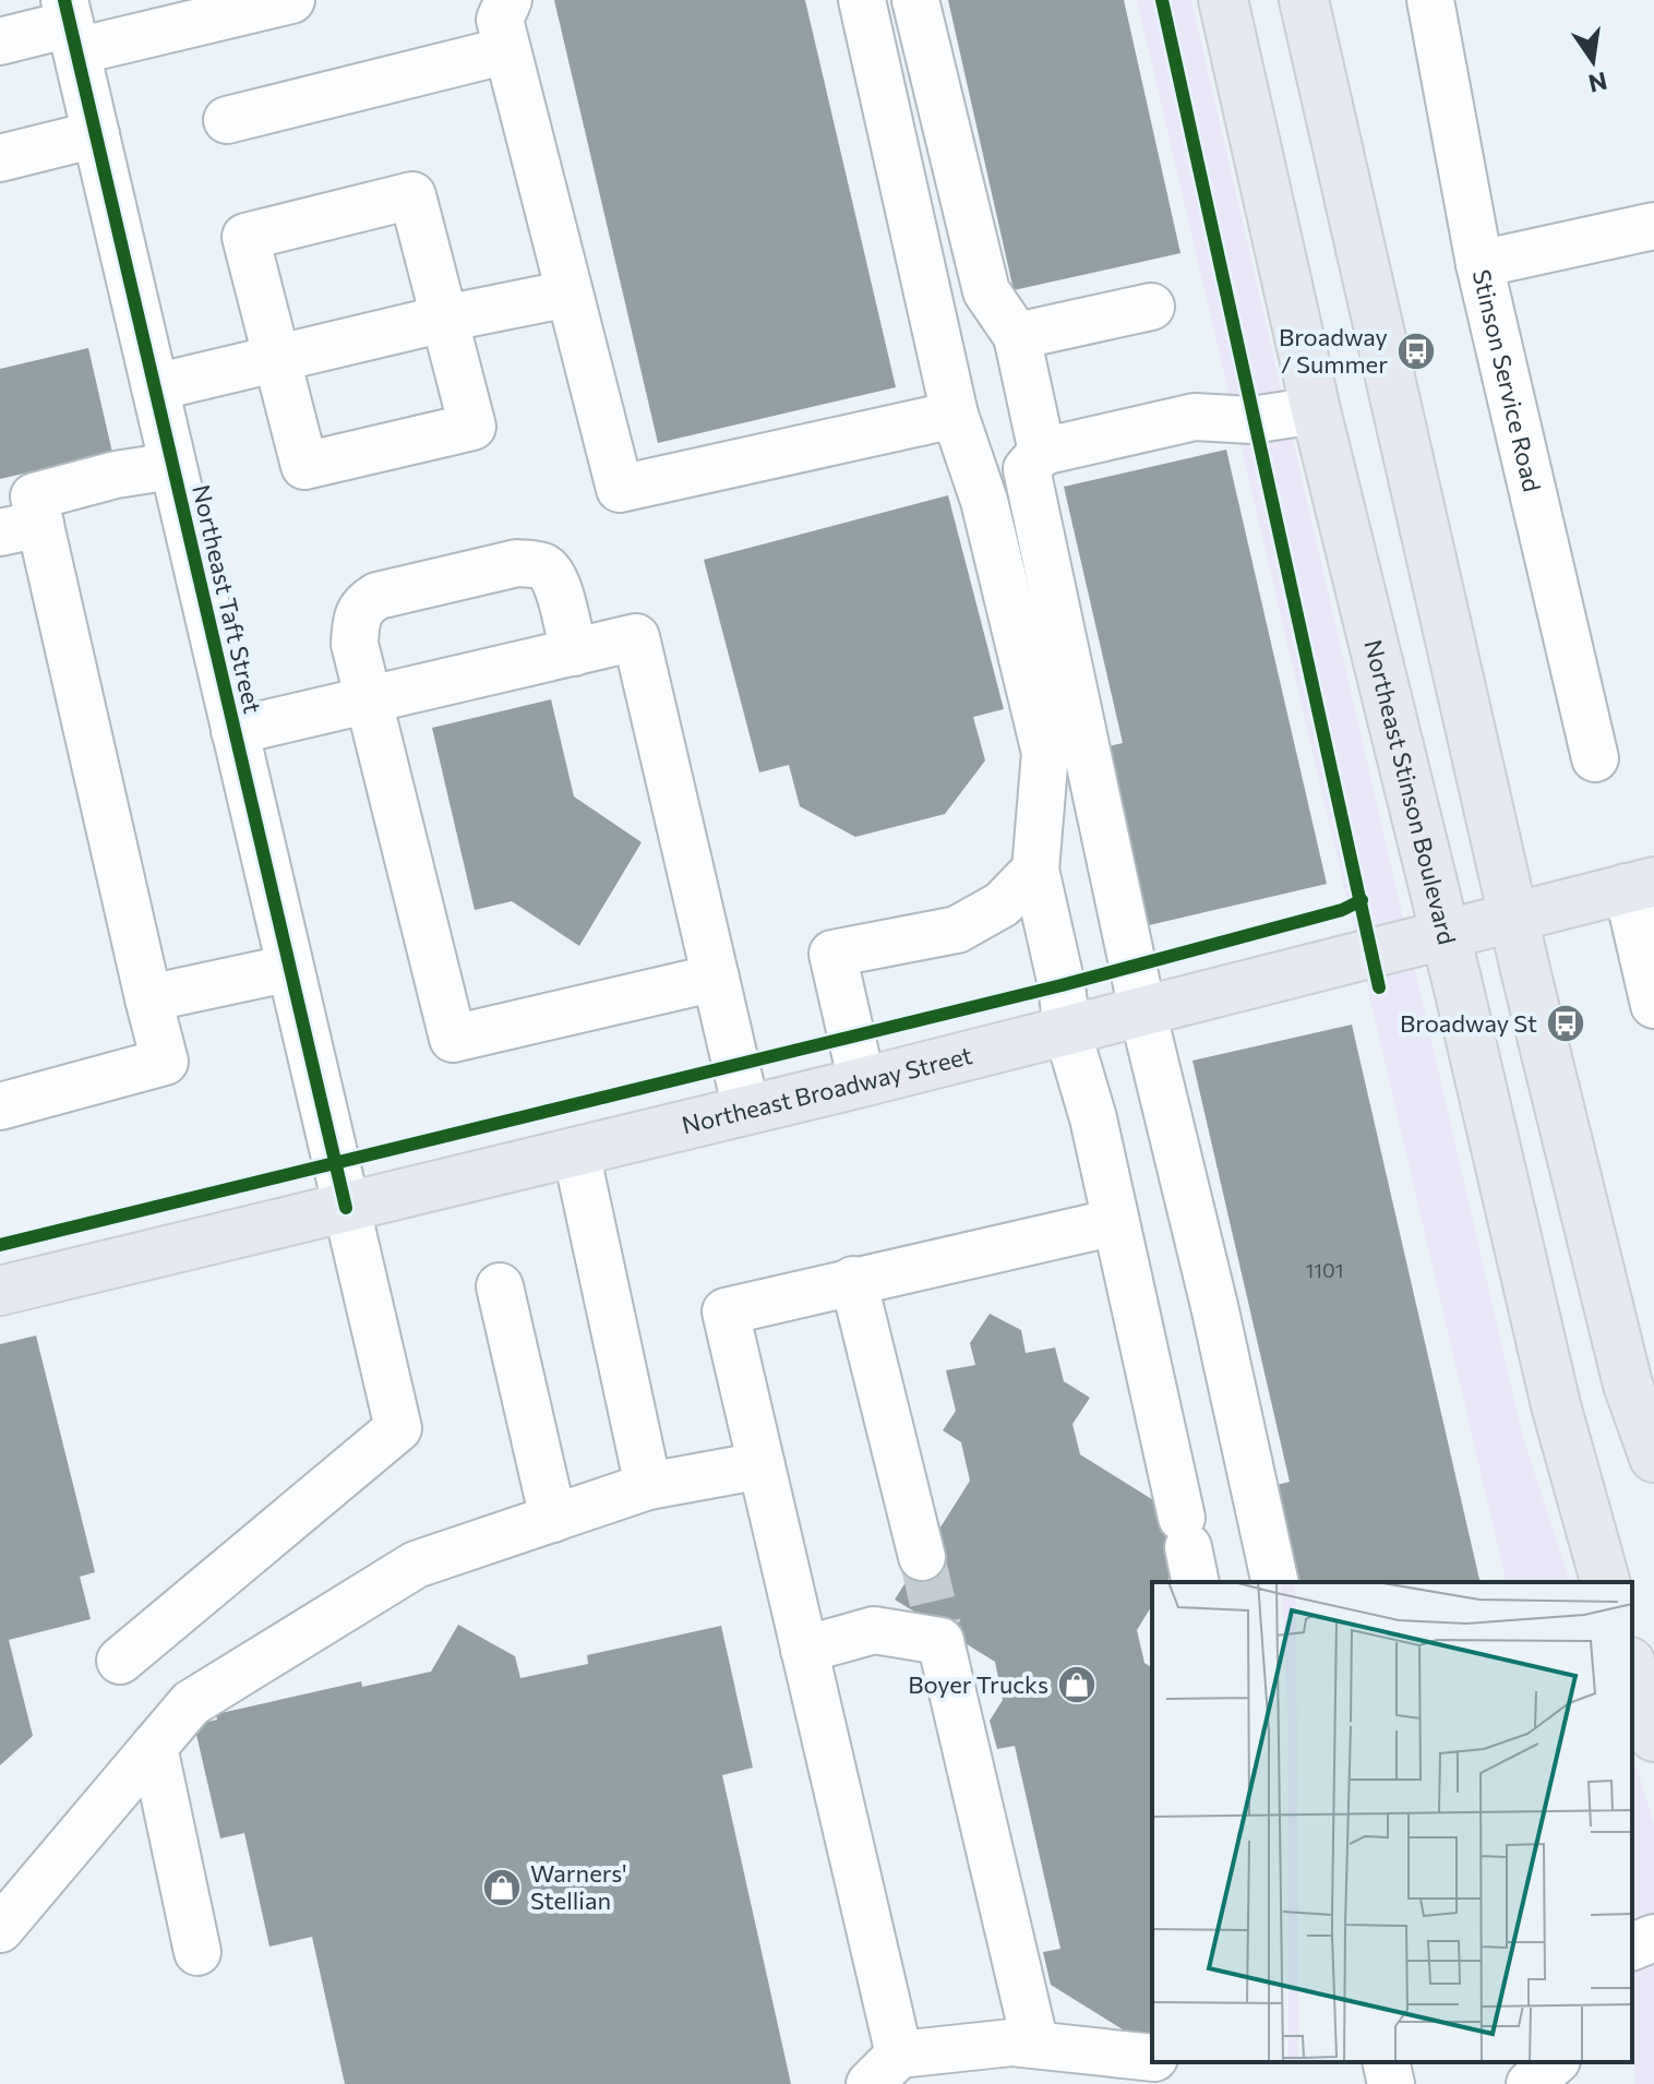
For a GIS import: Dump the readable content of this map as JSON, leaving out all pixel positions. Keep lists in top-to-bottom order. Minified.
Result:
{"streets":{"main road":["Northeast Stinson Boulevard","Northeast Broadway Street"],"street":["Stinson Service Road","Northeast Taft Street"]},"crossings":[["Northeast Taft Street","Northeast Broadway Street"],["Northeast Stinson Boulevard","Northeast Broadway Street"]],"places":{"bus stop":["Broadway / Summer","Broadway St"],"shop":["Boyer Trucks","Warners' Stellian"]},"house_numbers":["1101"],"north":"bottom"}
